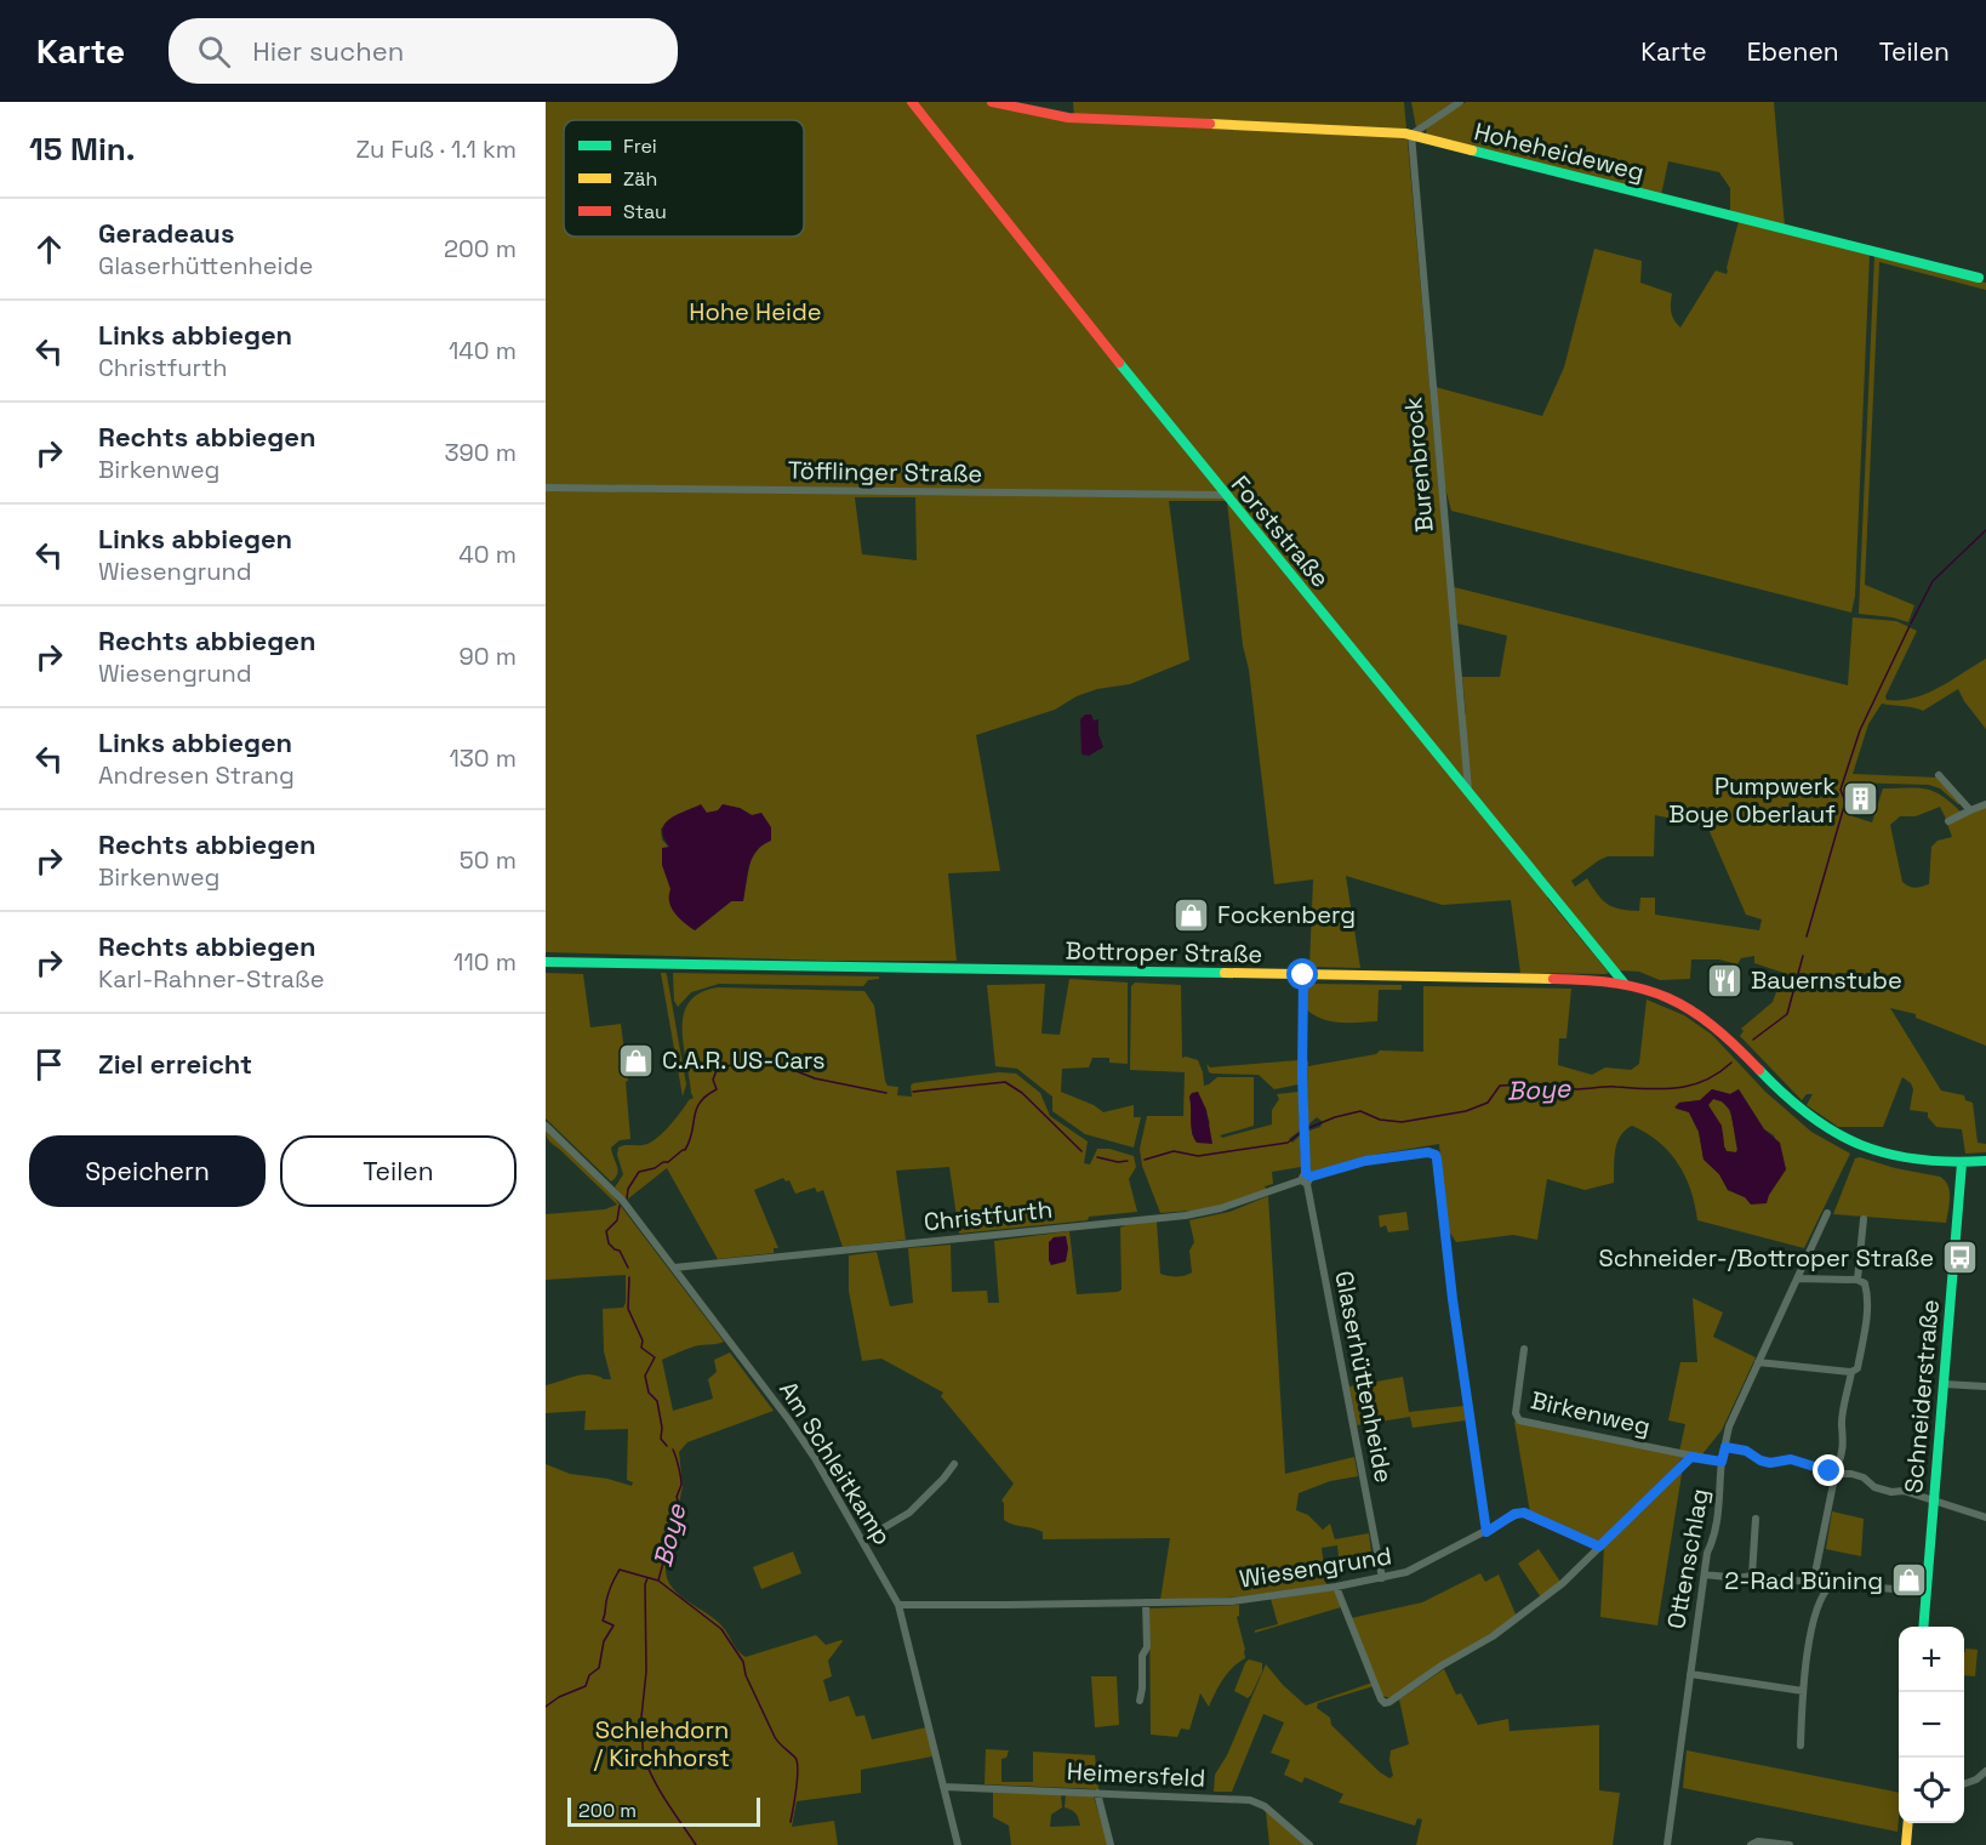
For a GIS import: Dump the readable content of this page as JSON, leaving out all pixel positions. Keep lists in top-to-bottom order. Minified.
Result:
{"streets":{"street":["Hoheheideweg","Burenbrock","Töfflinger Straße","Forststraße","Bottroper Straße","Christfurth","Glaserhüttenheide","Schneiderstraße","Birkenweg","Am Schleitkamp","Ottenschlag","Wiesengrund","Heimersfeld"]},"crossings":[["Hoheheideweg","Burenbrock"],["Burenbrock","Forststraße"],["Töfflinger Straße","Forststraße"],["Forststraße","Bottroper Straße"],["Bottroper Straße","Glaserhüttenheide"],["Bottroper Straße","Schneiderstraße"],["Christfurth","Glaserhüttenheide"],["Christfurth","Am Schleitkamp"],["Christfurth","Wiesengrund"],["Glaserhüttenheide","Wiesengrund"],["Birkenweg","Ottenschlag"],["Am Schleitkamp","Wiesengrund"],["Am Schleitkamp","Heimersfeld"]],"water":["Boye"],"parks":["Hohe Heide","Schlehdorn / Kirchhorst"],"places":{"building":["Pumpwerk Boye Oberlauf"],"shop":["Fockenberg","C.A.R. US-Cars","2-Rad Büning"],"restaurant":["Bauernstube"],"bus stop":["Schneider-/Bottroper Straße"]},"legend":["Frei","Zäh","Stau"],"scale_bar":"200 m","page":{"header":"Karte","search":"Hier suchen","nav":["Karte","Ebenen","Teilen"],"heading":["15 Min.","Zu Fuß · 1.1 km"],"list":[["Geradeaus","Glaserhüttenheide","200 m"],["Links abbiegen","Christfurth","140 m"],["Rechts abbiegen","Birkenweg","390 m"],["Links abbiegen","Wiesengrund","40 m"],["Rechts abbiegen","Wiesengrund","90 m"],["Links abbiegen","Andresen Strang","130 m"],["Rechts abbiegen","Birkenweg","50 m"],["Rechts abbiegen","Karl-Rahner-Straße","110 m"],"Ziel erreicht"],"buttons":["Speichern","Teilen"],"map_buttons":["+","−"],"scale":"200 m"}}
